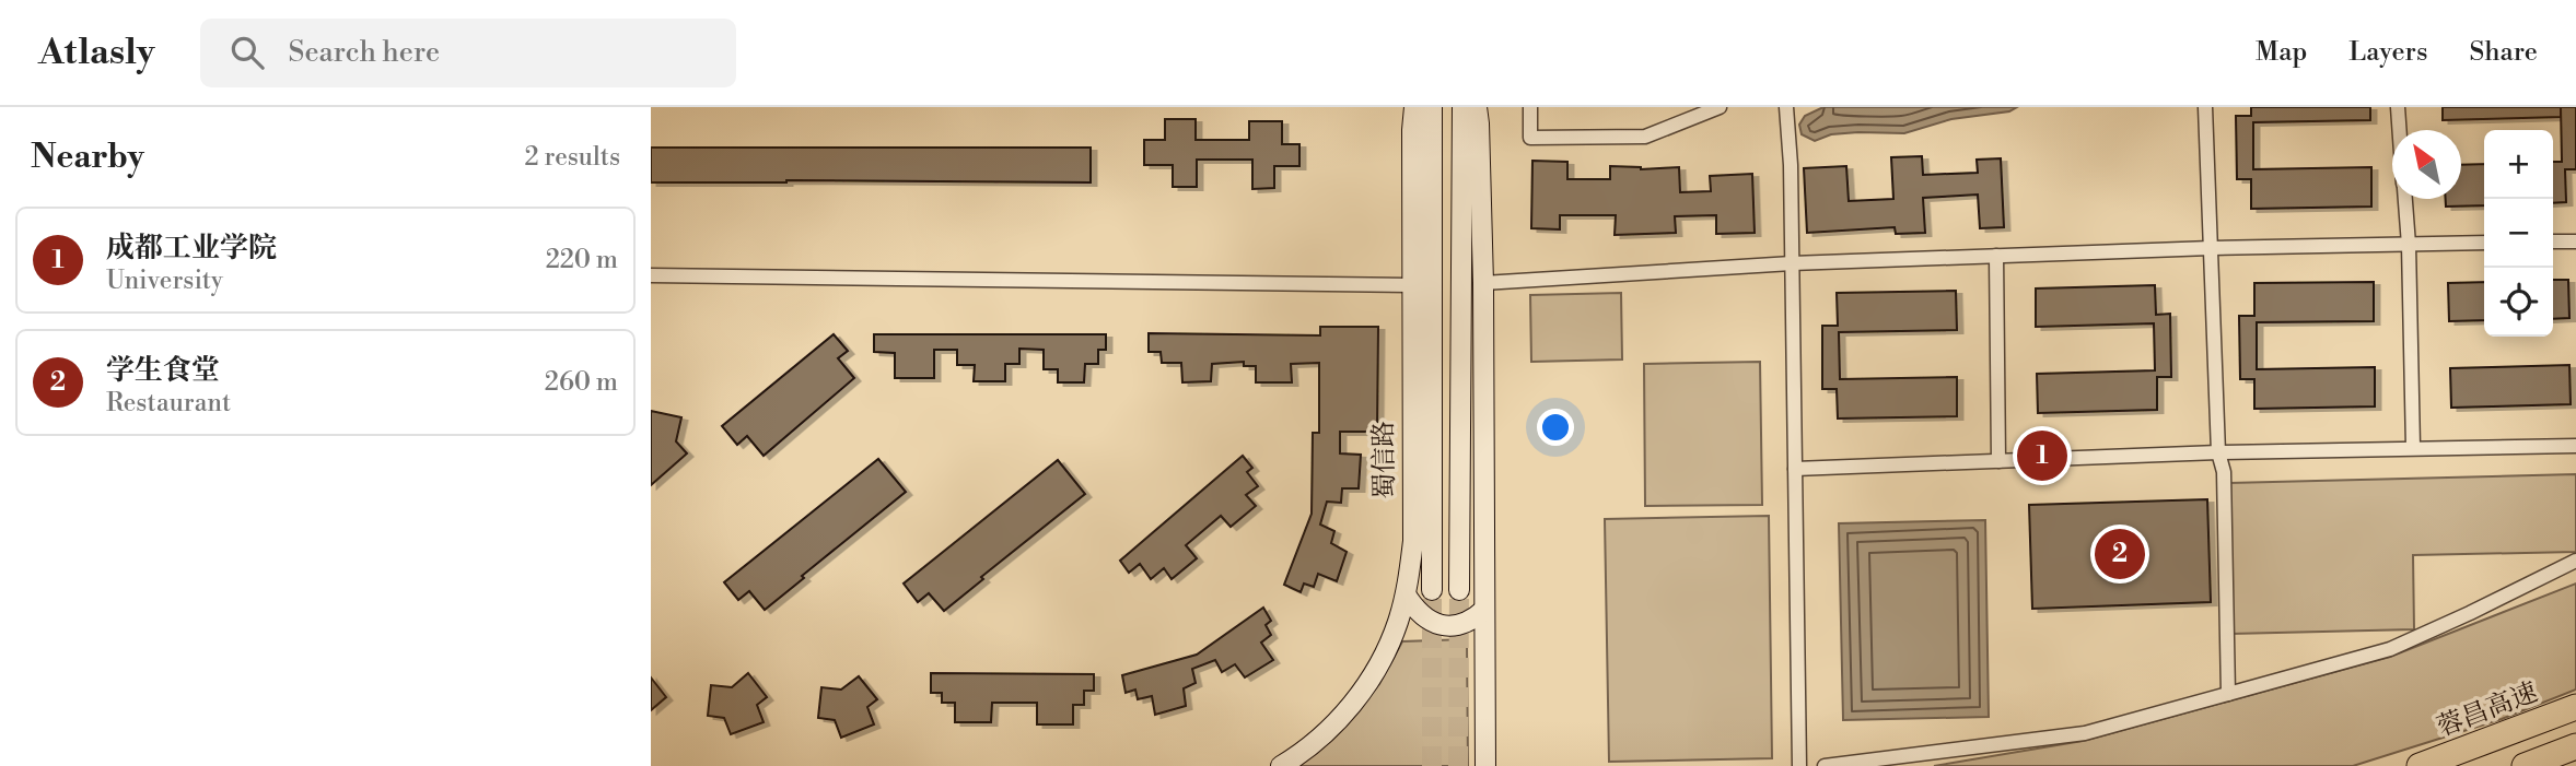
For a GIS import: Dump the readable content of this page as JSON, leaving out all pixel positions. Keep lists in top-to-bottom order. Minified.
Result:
{"streets":{"highway":["蓉昌高速"],"main road":["蜀信路"]},"north":"top left","page":{"header":"Atlasly","search":"Search here","nav":["Map","Layers","Share"],"heading":["Nearby","2 results"],"map_buttons":["+","−"],"list":[{"mark":"1","name":"成都工业学院","note":"University","value":"220 m"},{"mark":"2","name":"学生食堂","note":"Restaurant","value":"260 m"}],"pins":["1","2"]}}
